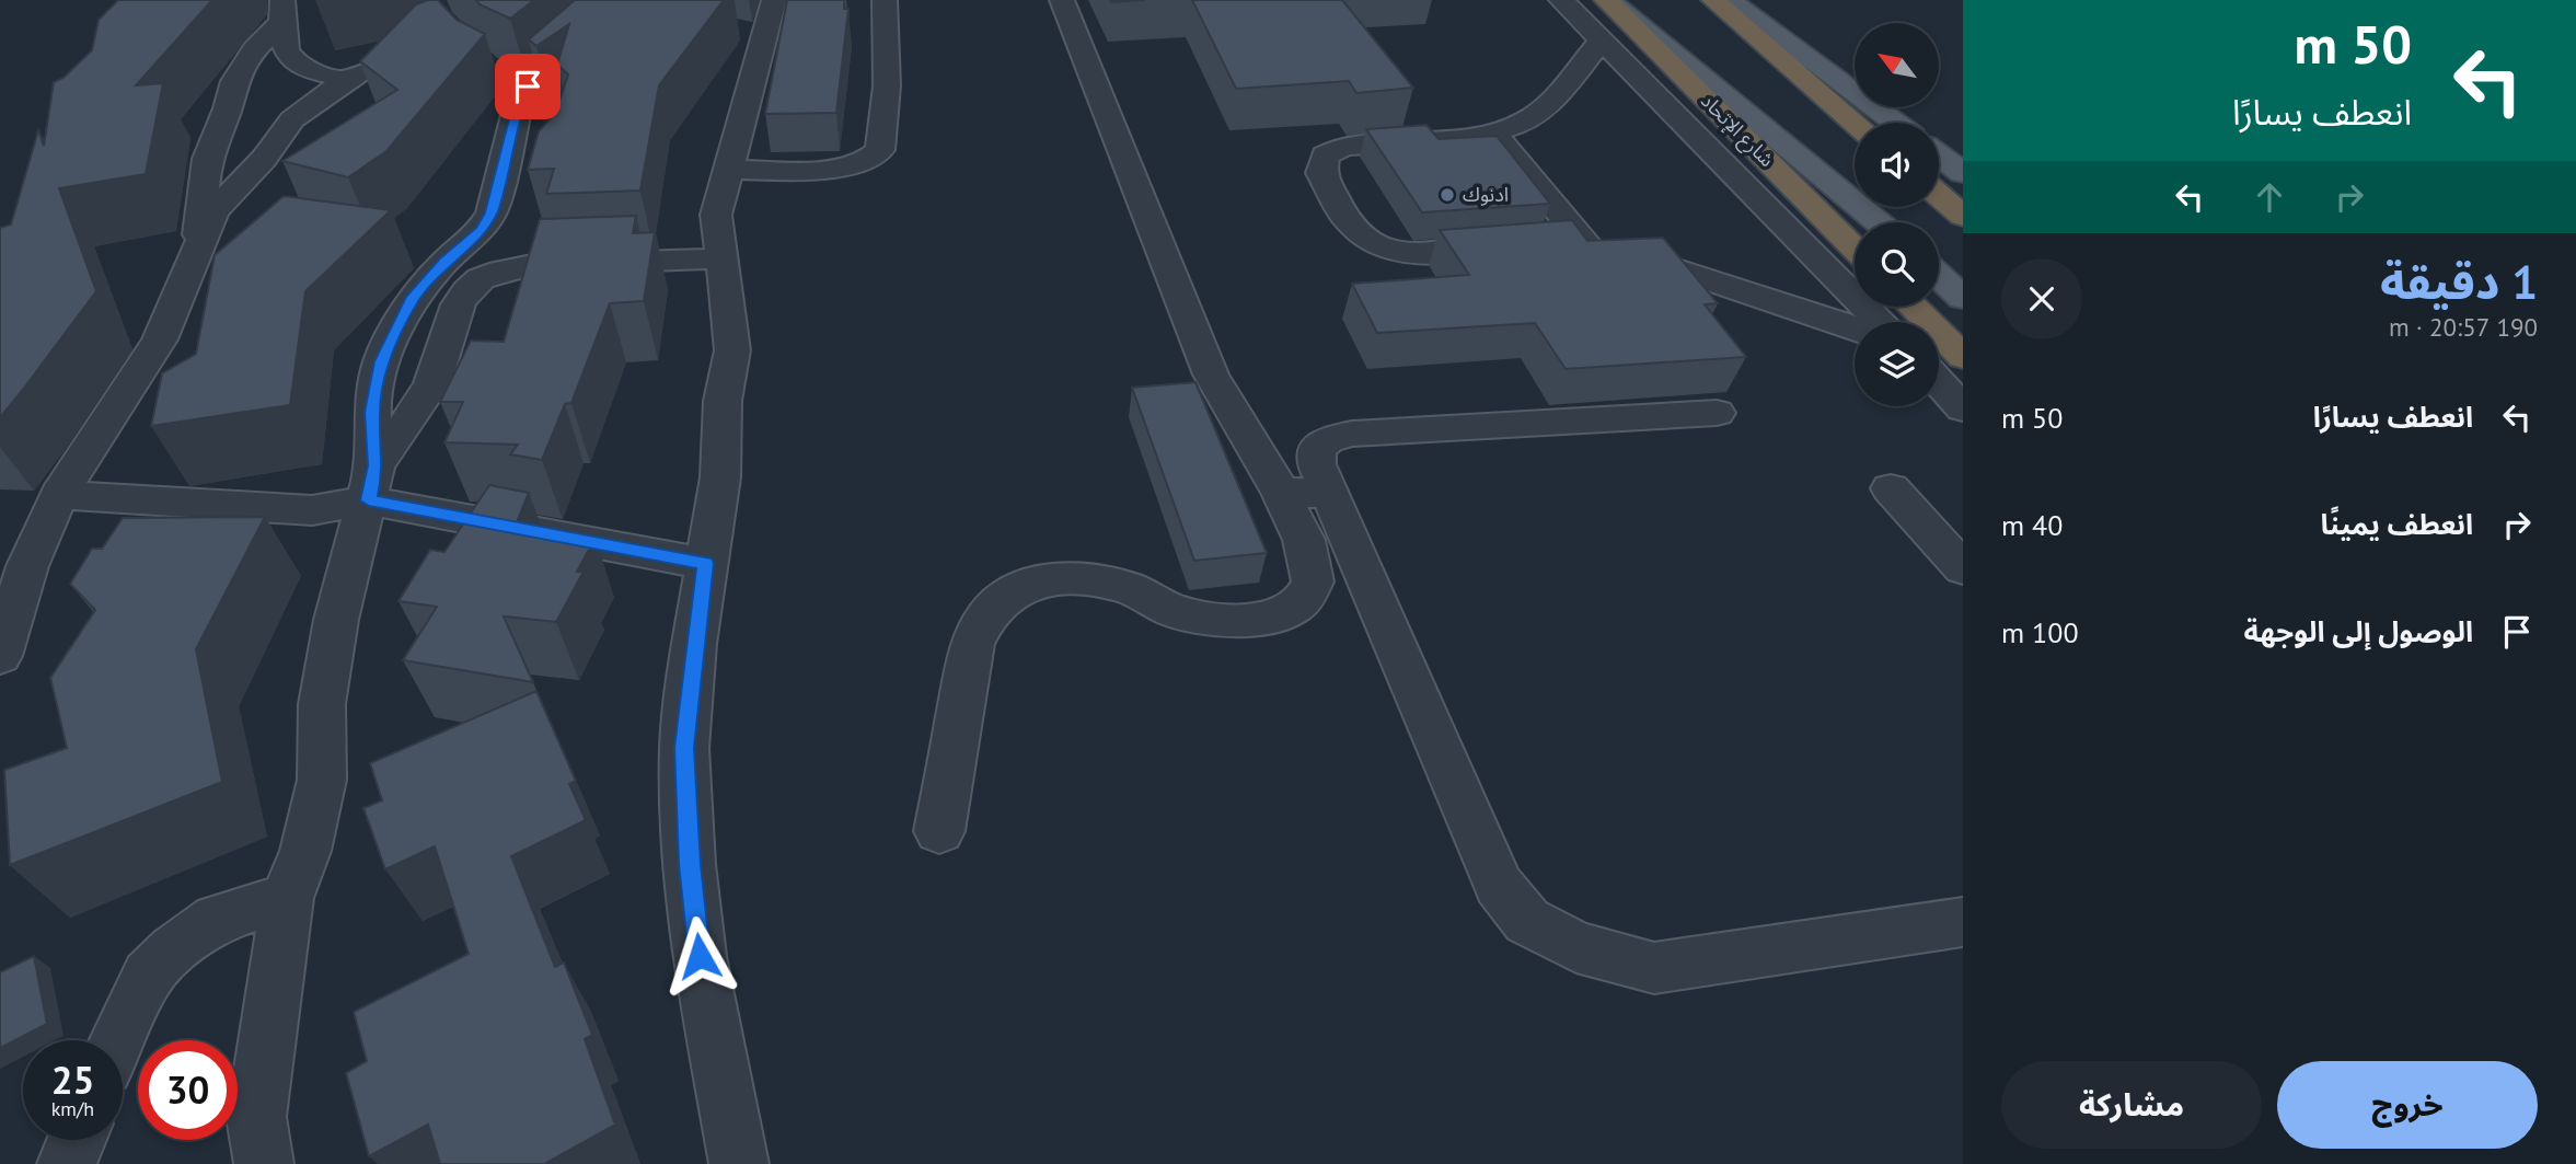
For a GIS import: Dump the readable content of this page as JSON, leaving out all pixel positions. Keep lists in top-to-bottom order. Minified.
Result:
{"streets":{"highway":["شارع الإتحاد"]},"places":["ادنوك"],"north":"top left","page":{"turn":["50 m","انعطف يسارًا"],"heading":["1 دقيقة","190 m · 20:57"],"list":[{"name":"انعطف يسارًا","value":"50 m"},{"name":"انعطف يمينًا","value":"40 m"},{"name":"الوصول إلى الوجهة","value":"100 m"}],"speed":"25 km/h","limit":"30","buttons":["خروج","مشاركة"]}}
